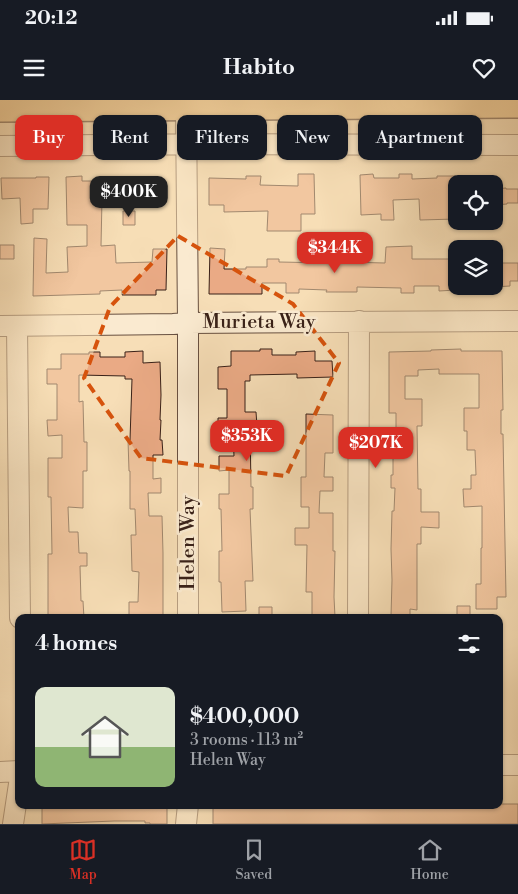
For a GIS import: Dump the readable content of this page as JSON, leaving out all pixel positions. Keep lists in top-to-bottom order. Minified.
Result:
{"streets":{"street":["Murieta Way","Helen Way"]},"crossings":[["Murieta Way","Helen Way"]],"page":{"status":"20:12","header":"Habito","chip":["Buy","Rent","Filters","New","Apartment"],"price":["$400K","$344K","$353K","$207K"],"heading":"4 homes","list":[{"name":"$400,000","note":"3 rooms · 113 m² · Helen Way"}],"tabs":["Map","Saved","Home"]}}
